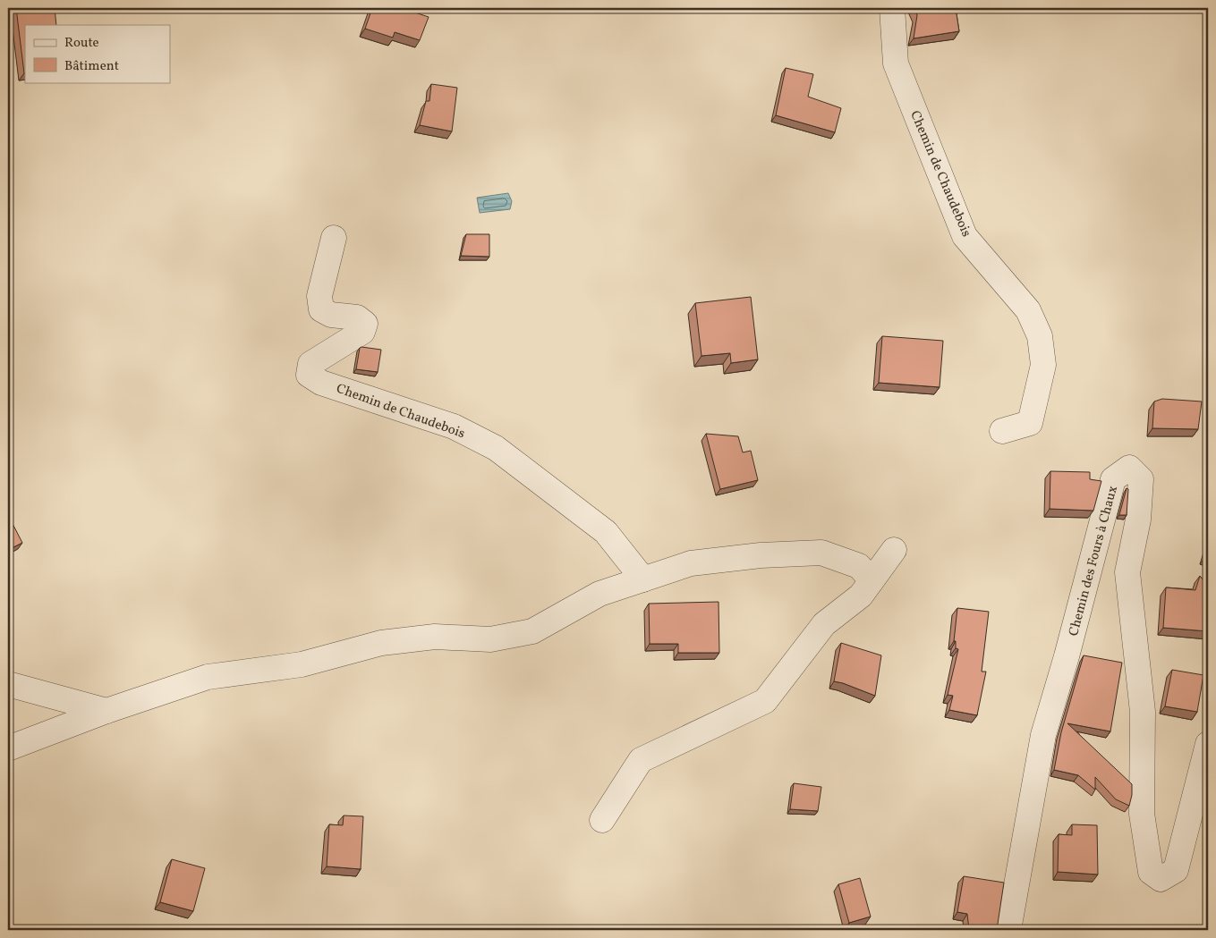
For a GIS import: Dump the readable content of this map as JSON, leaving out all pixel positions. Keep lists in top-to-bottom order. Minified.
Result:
{"streets":{"street":["Chemin de Chaudebois","Chemin des Fours à Chaux"]},"legend":["Route","Bâtiment"]}
